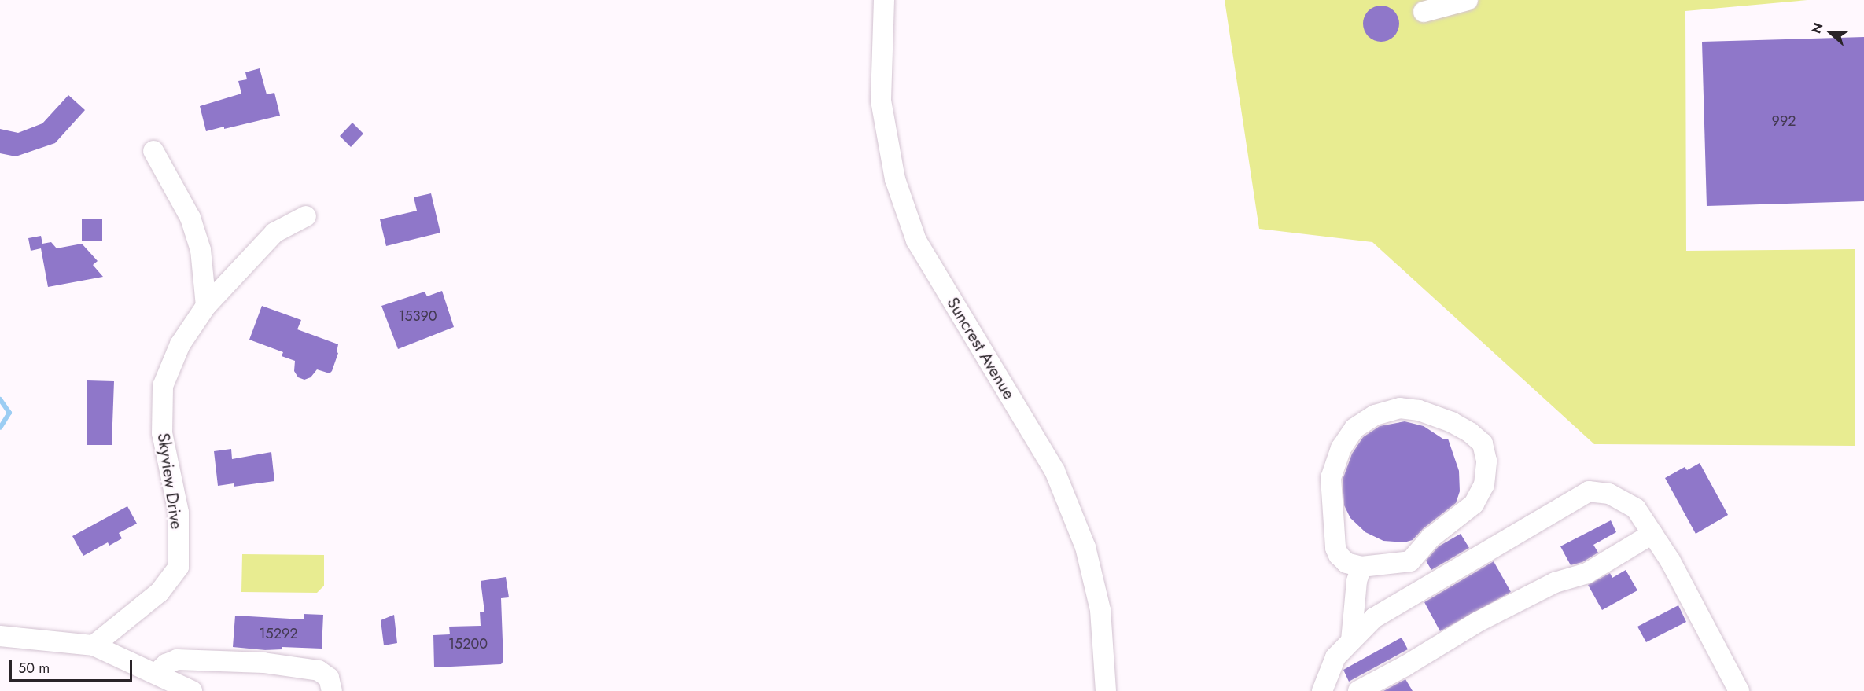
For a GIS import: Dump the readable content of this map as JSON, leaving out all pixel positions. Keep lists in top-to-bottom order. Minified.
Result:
{"streets":{"street":["Suncrest Avenue","Skyview Drive"]},"house_numbers":["992","15390","15292","15200"],"scale_bar":"50 m","north":"left"}
